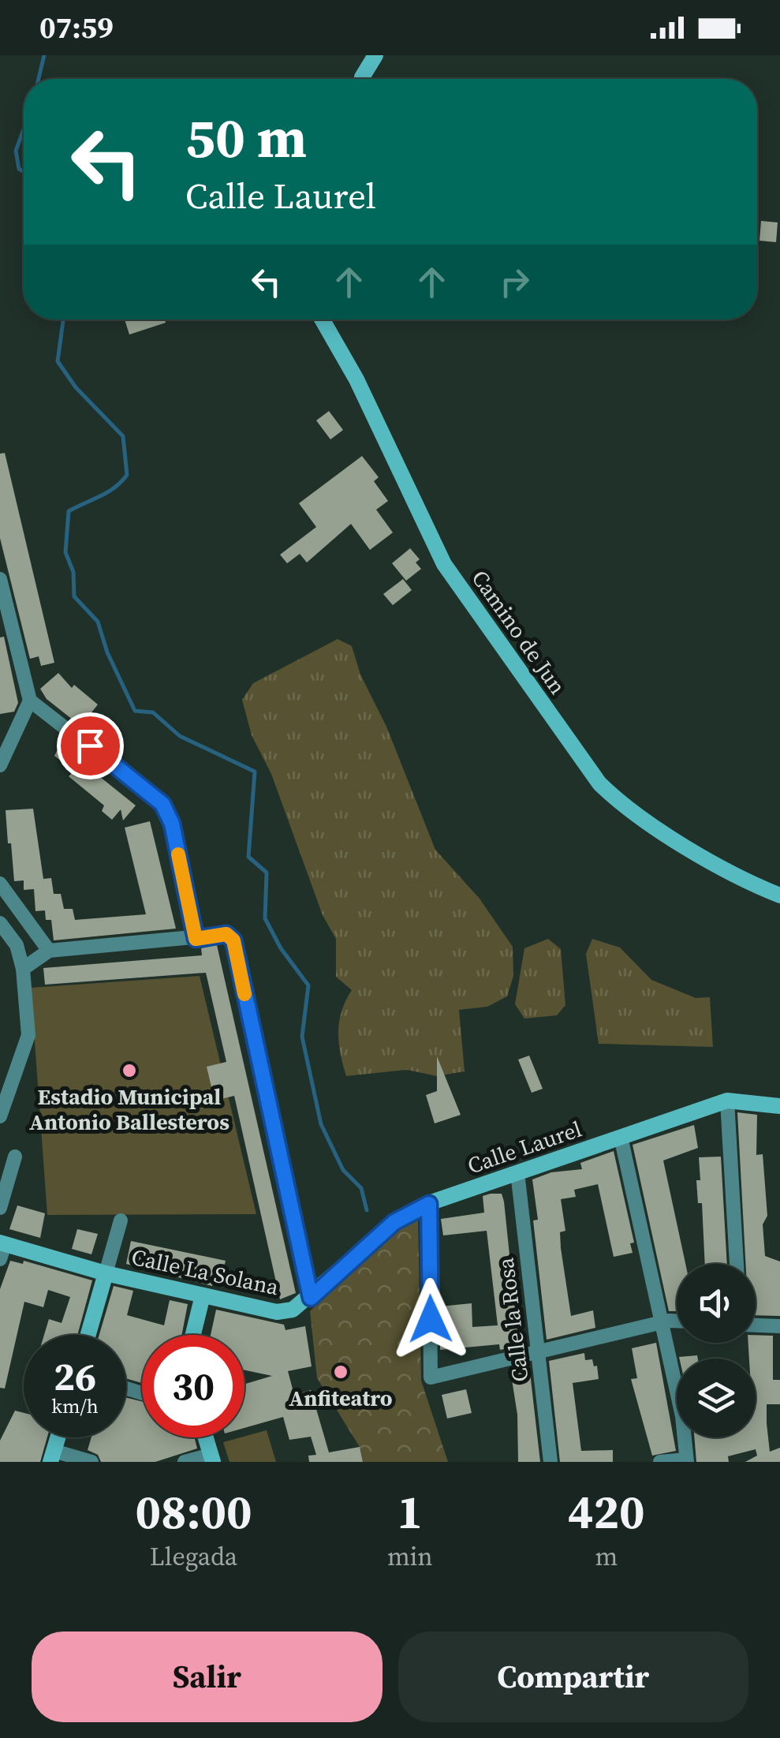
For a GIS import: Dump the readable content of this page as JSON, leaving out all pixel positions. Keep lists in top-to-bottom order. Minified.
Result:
{"streets":{"street":["Camino de Jun","Calle Laurel","Calle La Solana","Calle la Rosa"]},"crossings":[["Calle Laurel","Calle La Solana"],["Calle Laurel","Calle la Rosa"]],"places":["Estadio Municipal Antonio Ballesteros","Anfiteatro"],"page":{"status":"07:59","turn":["50 m","Calle Laurel"],"speed":"26 km/h","limit":"30","eta":["08:00","Llegada","1","min","420","m"],"buttons":["Salir","Compartir"]}}
